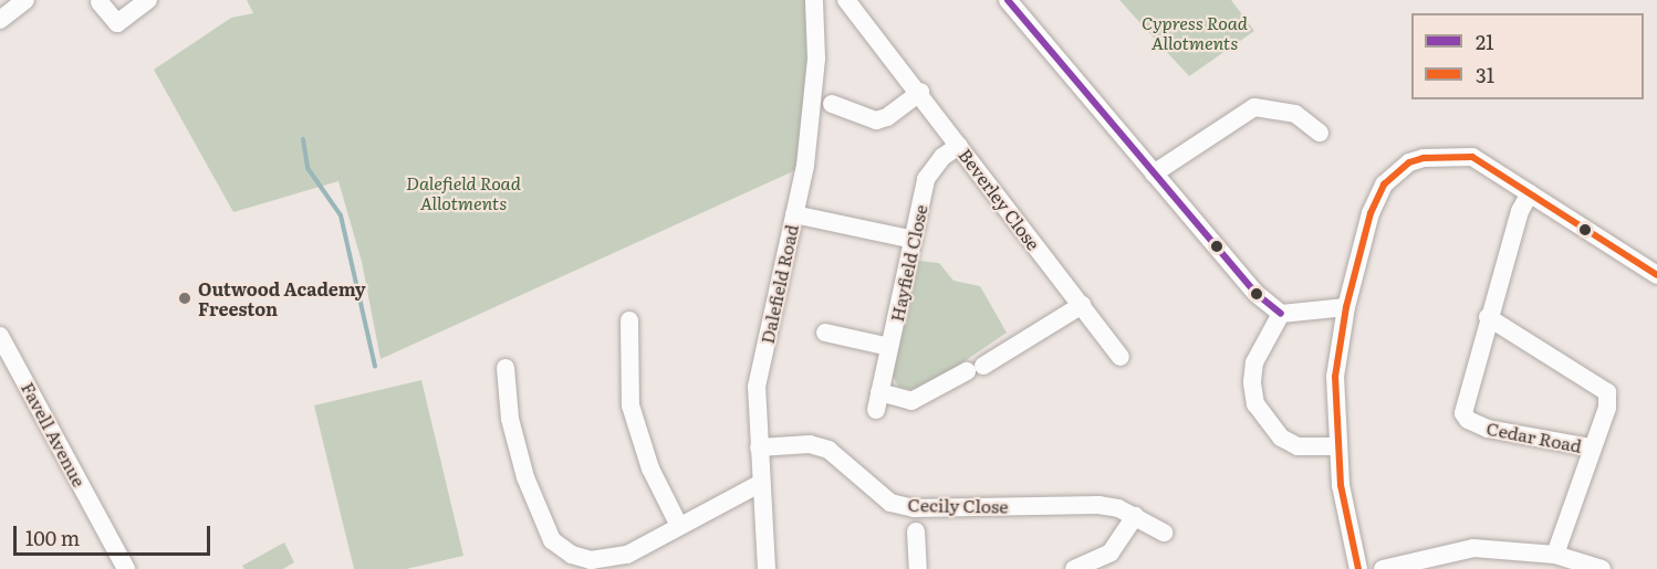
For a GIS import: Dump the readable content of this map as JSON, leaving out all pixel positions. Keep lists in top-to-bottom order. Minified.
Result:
{"streets":{"street":["Beverley Close","Hayfield Close","Dalefield Road","Favell Avenue","Cedar Road","Cecily Close"]},"crossings":[["Beverley Close","Hayfield Close"],["Dalefield Road","Cecily Close"]],"parks":["Cypress Road Allotments","Dalefield Road Allotments"],"places":["Outwood Academy Freeston"],"lines":["transit line 21","transit line 31"],"legend":["21","31"],"scale_bar":"100 m"}
